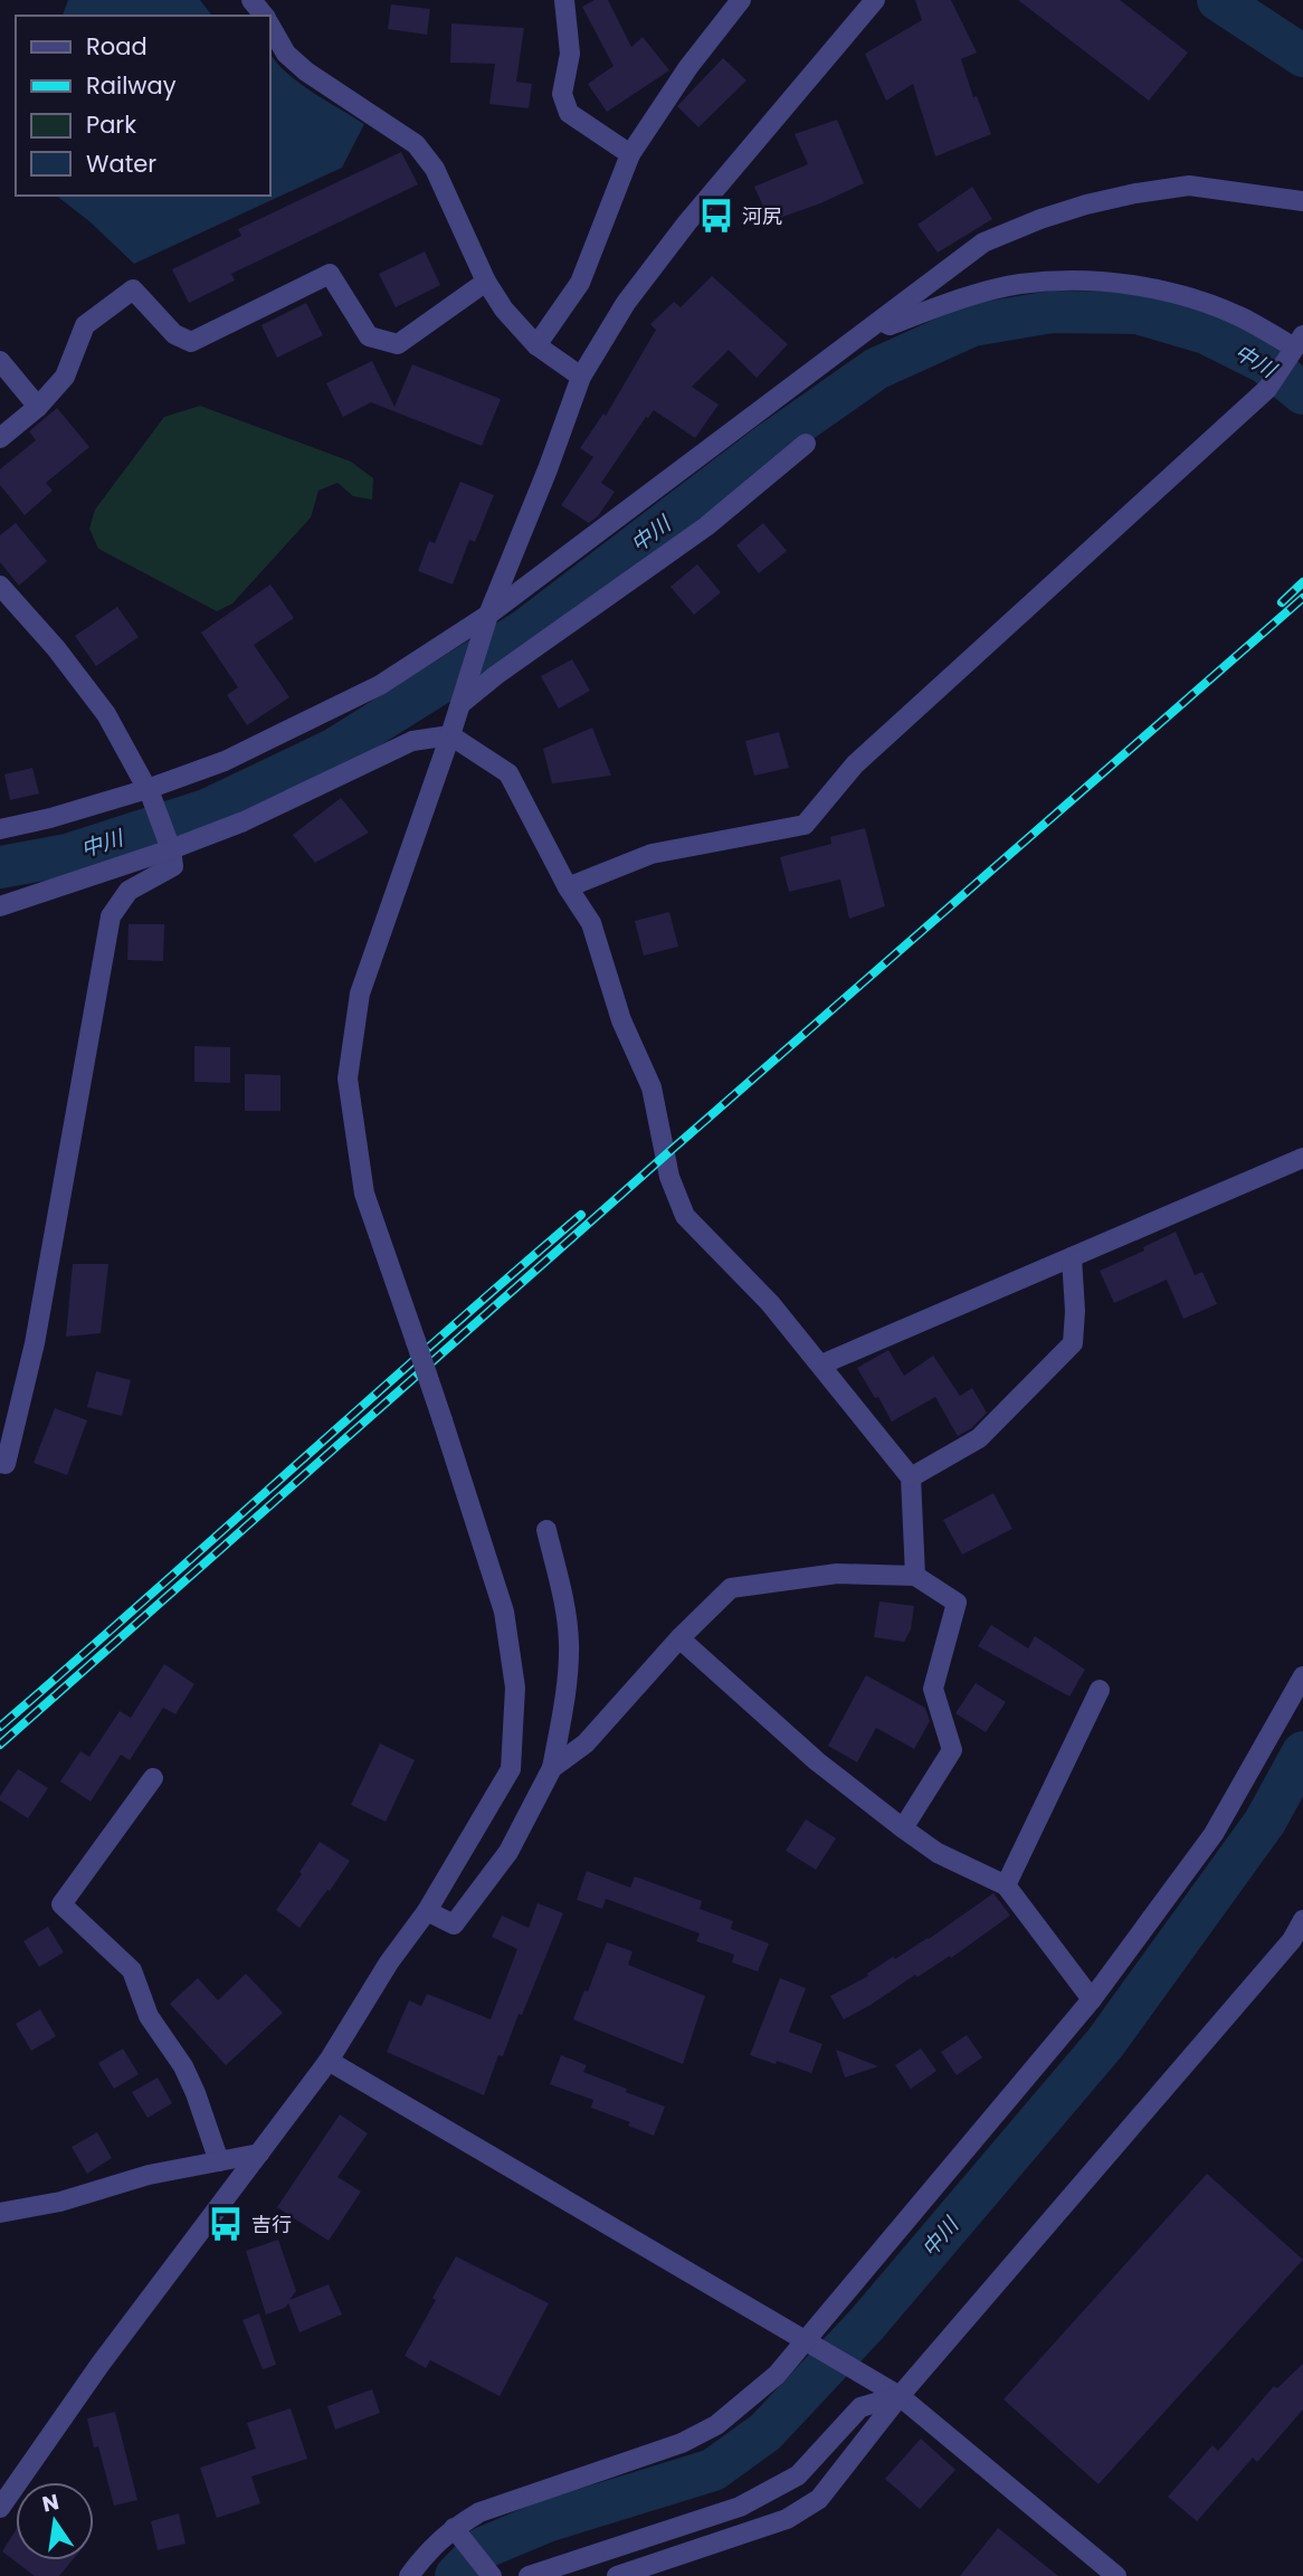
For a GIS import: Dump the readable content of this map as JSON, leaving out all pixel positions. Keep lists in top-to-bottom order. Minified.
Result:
{"water":["中川"],"places":{"bus stop":["河尻","吉行"]},"legend":["Road","Railway","Park","Water"],"north":"top"}
